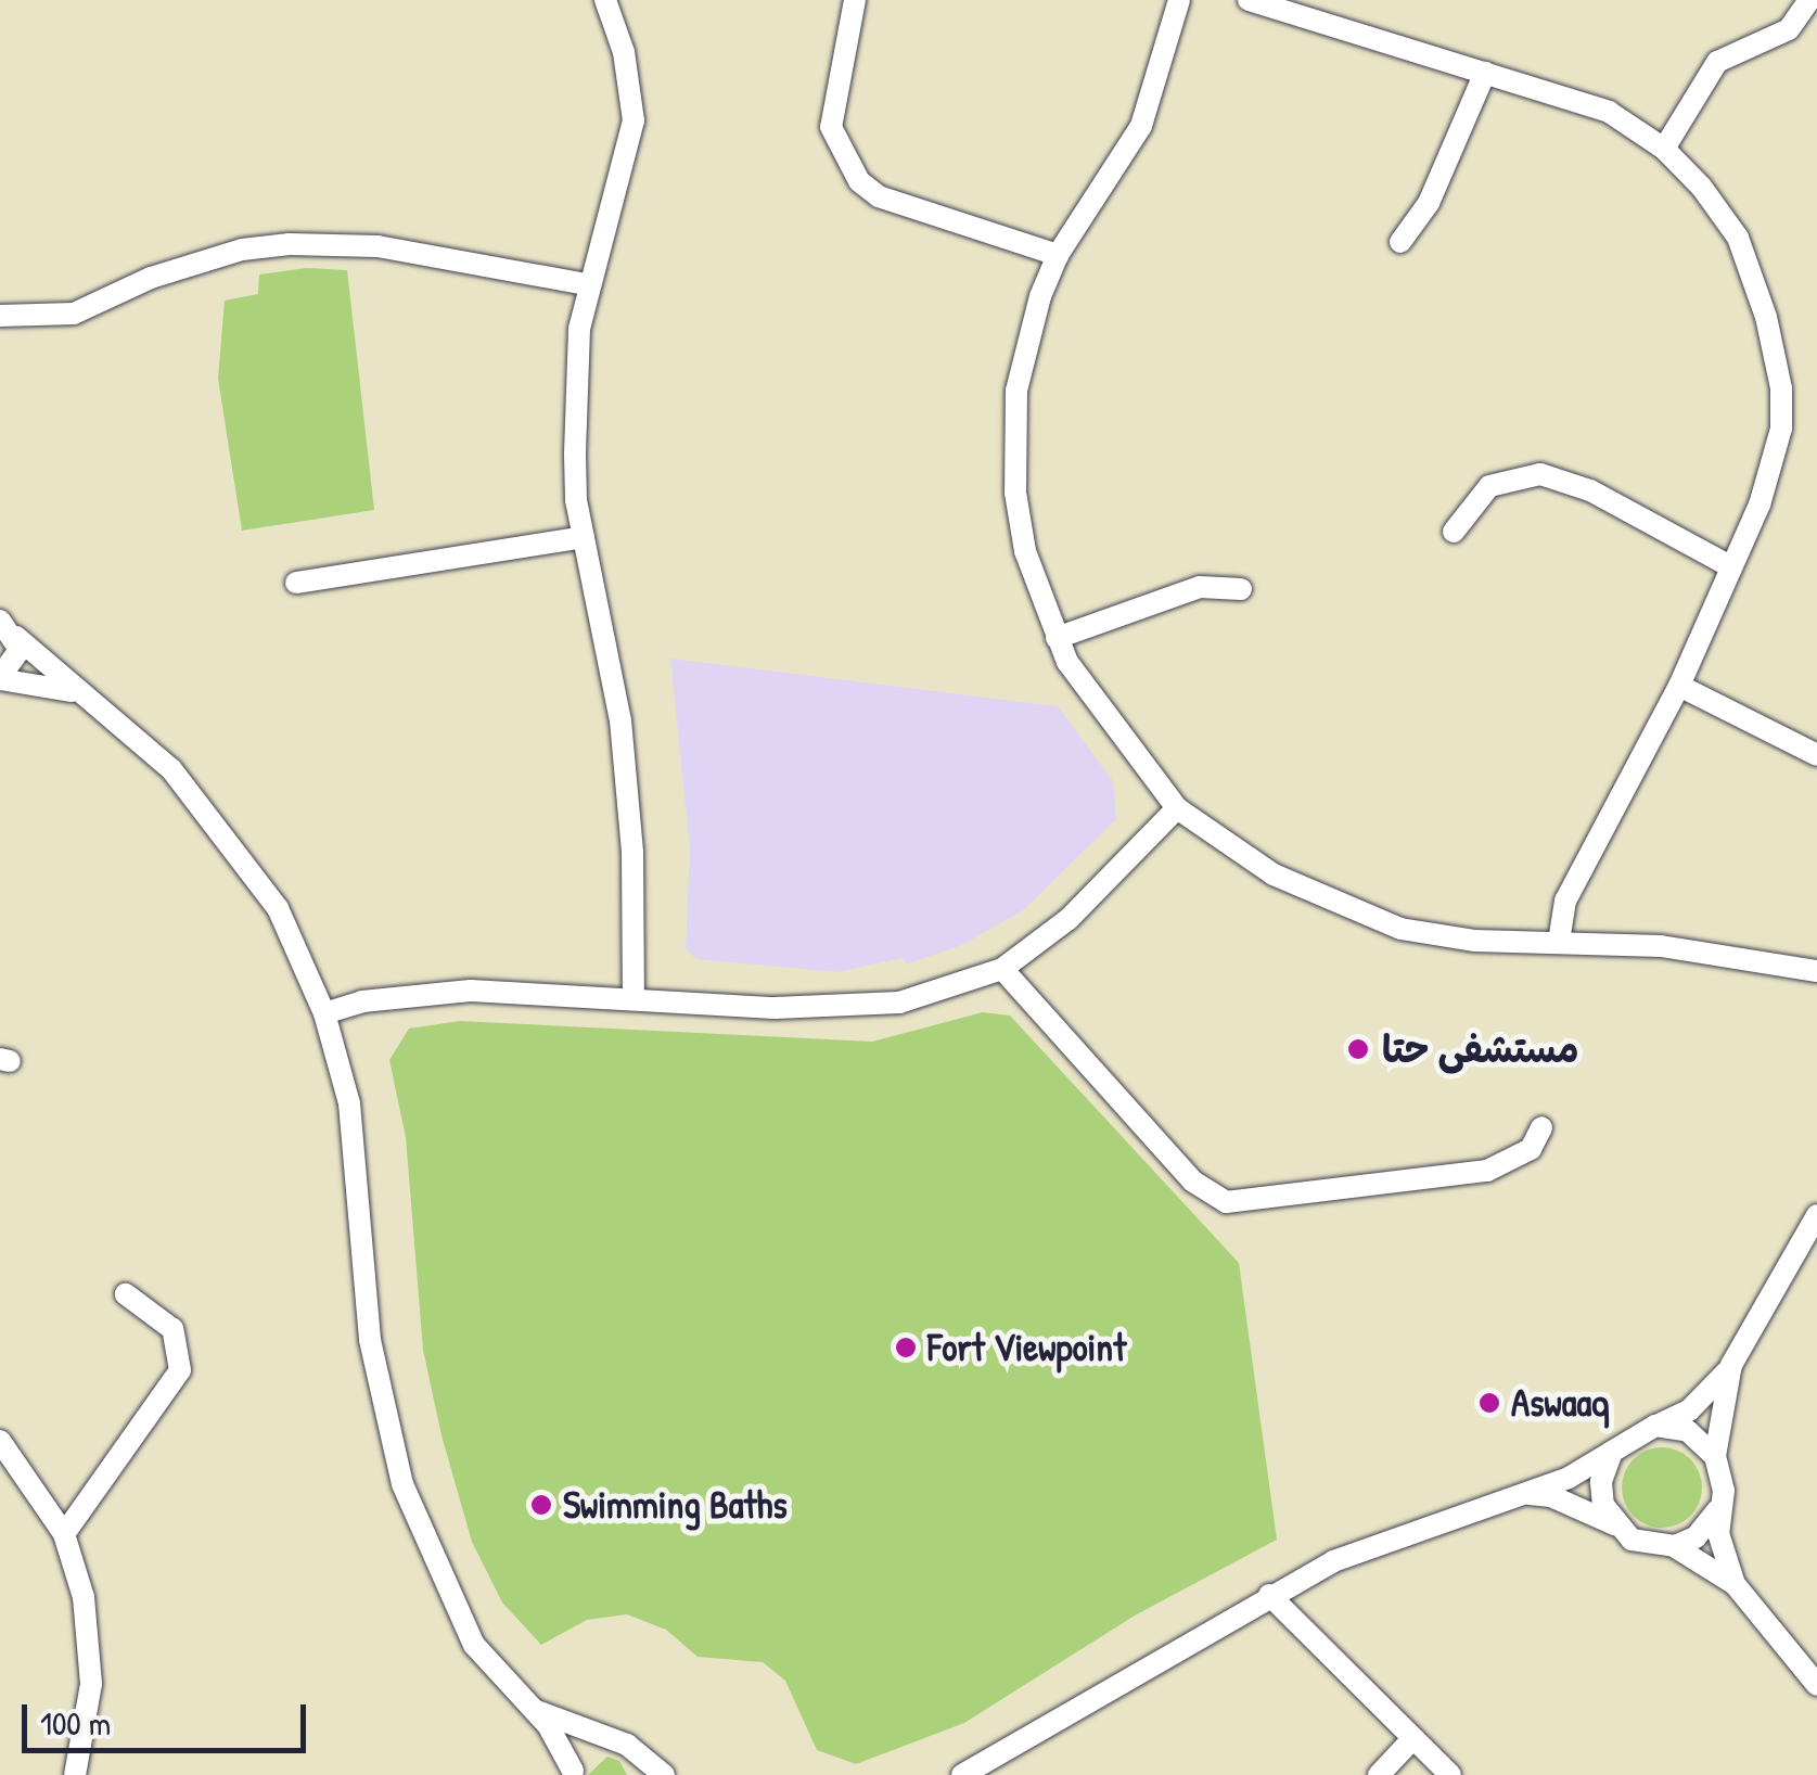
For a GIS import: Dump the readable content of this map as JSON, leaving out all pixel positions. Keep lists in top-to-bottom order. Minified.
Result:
{"places":["مستشفى حتا","Fort Viewpoint","Aswaaq","Swimming Baths"],"scale_bar":"100 m"}
